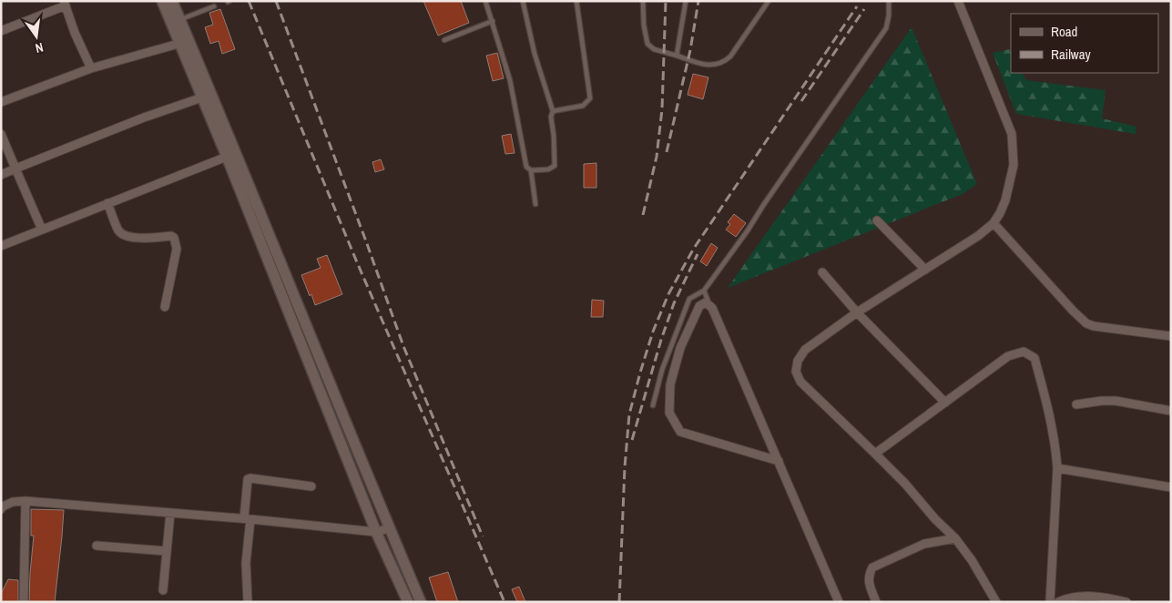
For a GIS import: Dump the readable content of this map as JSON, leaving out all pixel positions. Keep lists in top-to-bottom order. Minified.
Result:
{"legend":["Road","Railway"],"north":"bottom"}
